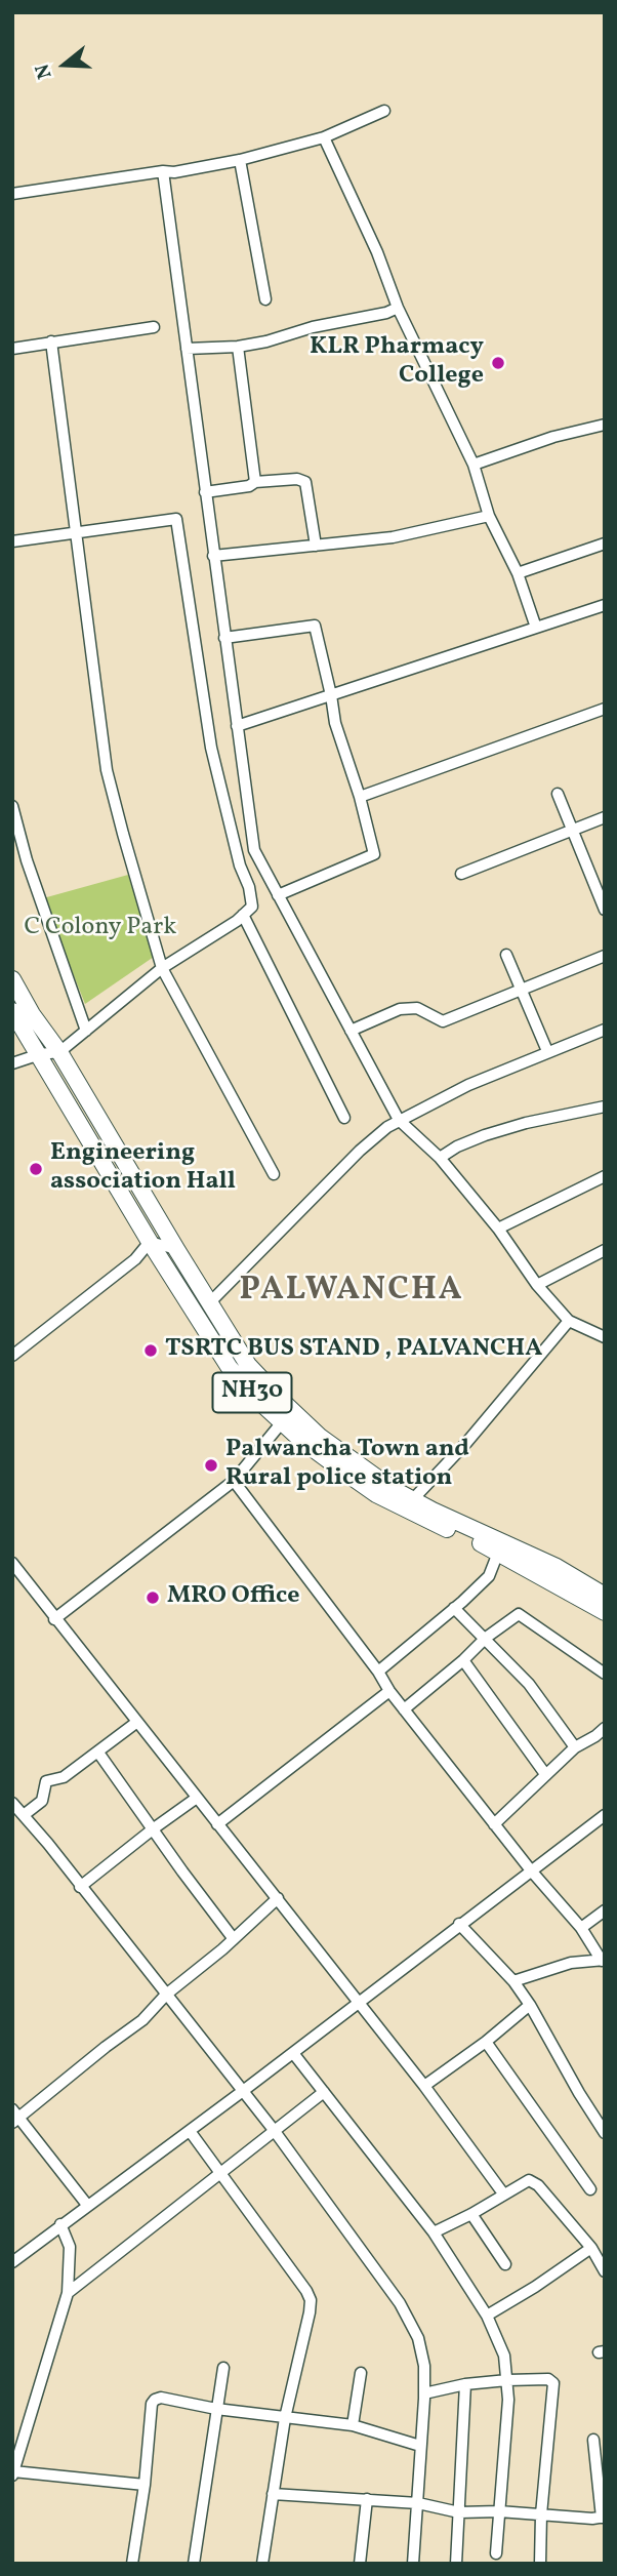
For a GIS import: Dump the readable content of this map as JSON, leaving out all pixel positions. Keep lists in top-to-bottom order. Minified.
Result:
{"streets":{"highway":["NH30"]},"districts":["PALWANCHA"],"parks":["C Colony Park"],"places":["KLR Pharmacy College","Engineering association Hall","TSRTC BUS STAND , PALVANCHA","Palwancha Town and Rural police station","MRO Office"],"north":"left"}
